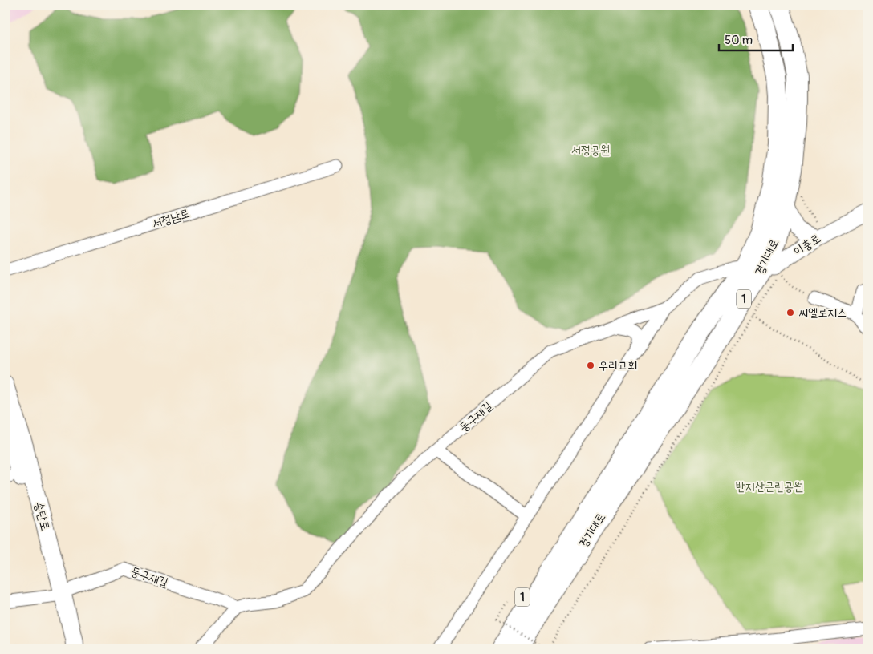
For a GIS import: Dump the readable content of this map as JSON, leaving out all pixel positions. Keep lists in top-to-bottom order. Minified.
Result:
{"streets":{"main road":["경기대로","1","송탄로"],"street":["서정남로","이충로","둥구재길"]},"crossings":[["이충로","경기대로"],["경기대로","둥구재길"],["둥구재길","송탄로"]],"parks":["서정공원","반지산근린공원"],"places":["씨엘로지스","우리교회"],"scale_bar":"50 m"}
